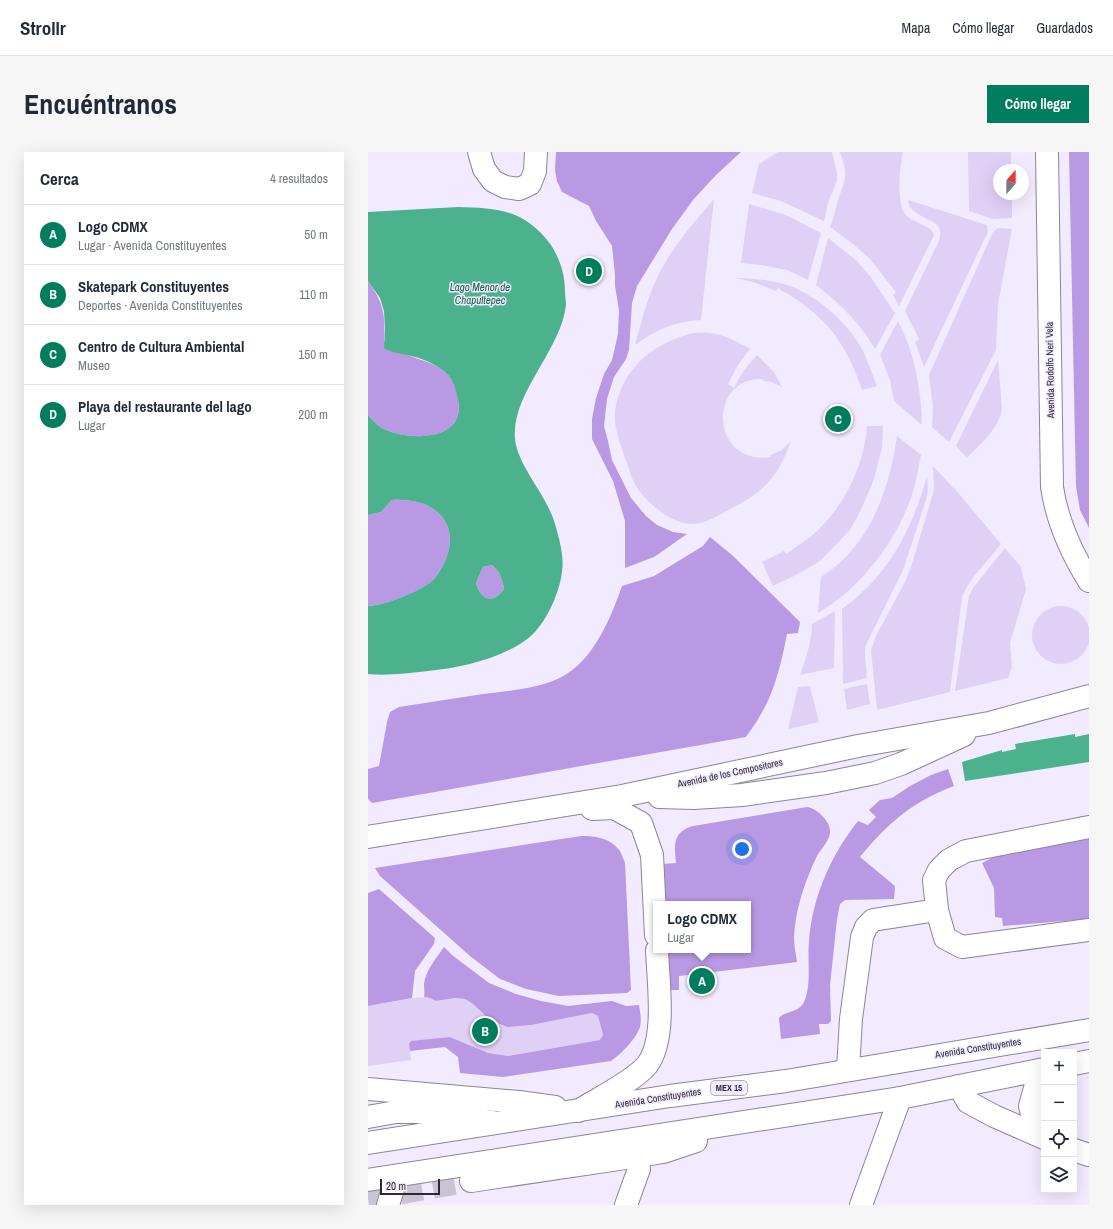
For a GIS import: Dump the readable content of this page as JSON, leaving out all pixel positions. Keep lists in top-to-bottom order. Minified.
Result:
{"streets":{"main road":["Avenida Rodolfo Neri Vela","Avenida de los Compositores","Avenida Constituyentes","MEX 15"]},"water":["Lago Menor de Chapultepec"],"scale_bar":"20 m","north":"top","page":{"header":"Strollr","nav":["Mapa","Cómo llegar","Guardados"],"title":"Encuéntranos","buttons":"Cómo llegar","heading":["Cerca","4 resultados"],"list":[{"mark":"A","name":"Logo CDMX","note":"Lugar · Avenida Constituyentes","value":"50 m"},{"mark":"B","name":"Skatepark Constituyentes","note":"Deportes · Avenida Constituyentes","value":"110 m"},{"mark":"C","name":"Centro de Cultura Ambiental","note":"Museo","value":"150 m"},{"mark":"D","name":"Playa del restaurante del lago","note":"Lugar","value":"200 m"}],"pins":["D","C","A","B"],"popup":["Logo CDMX","Lugar"],"map_buttons":["+","−"],"scale":"20 m"}}
